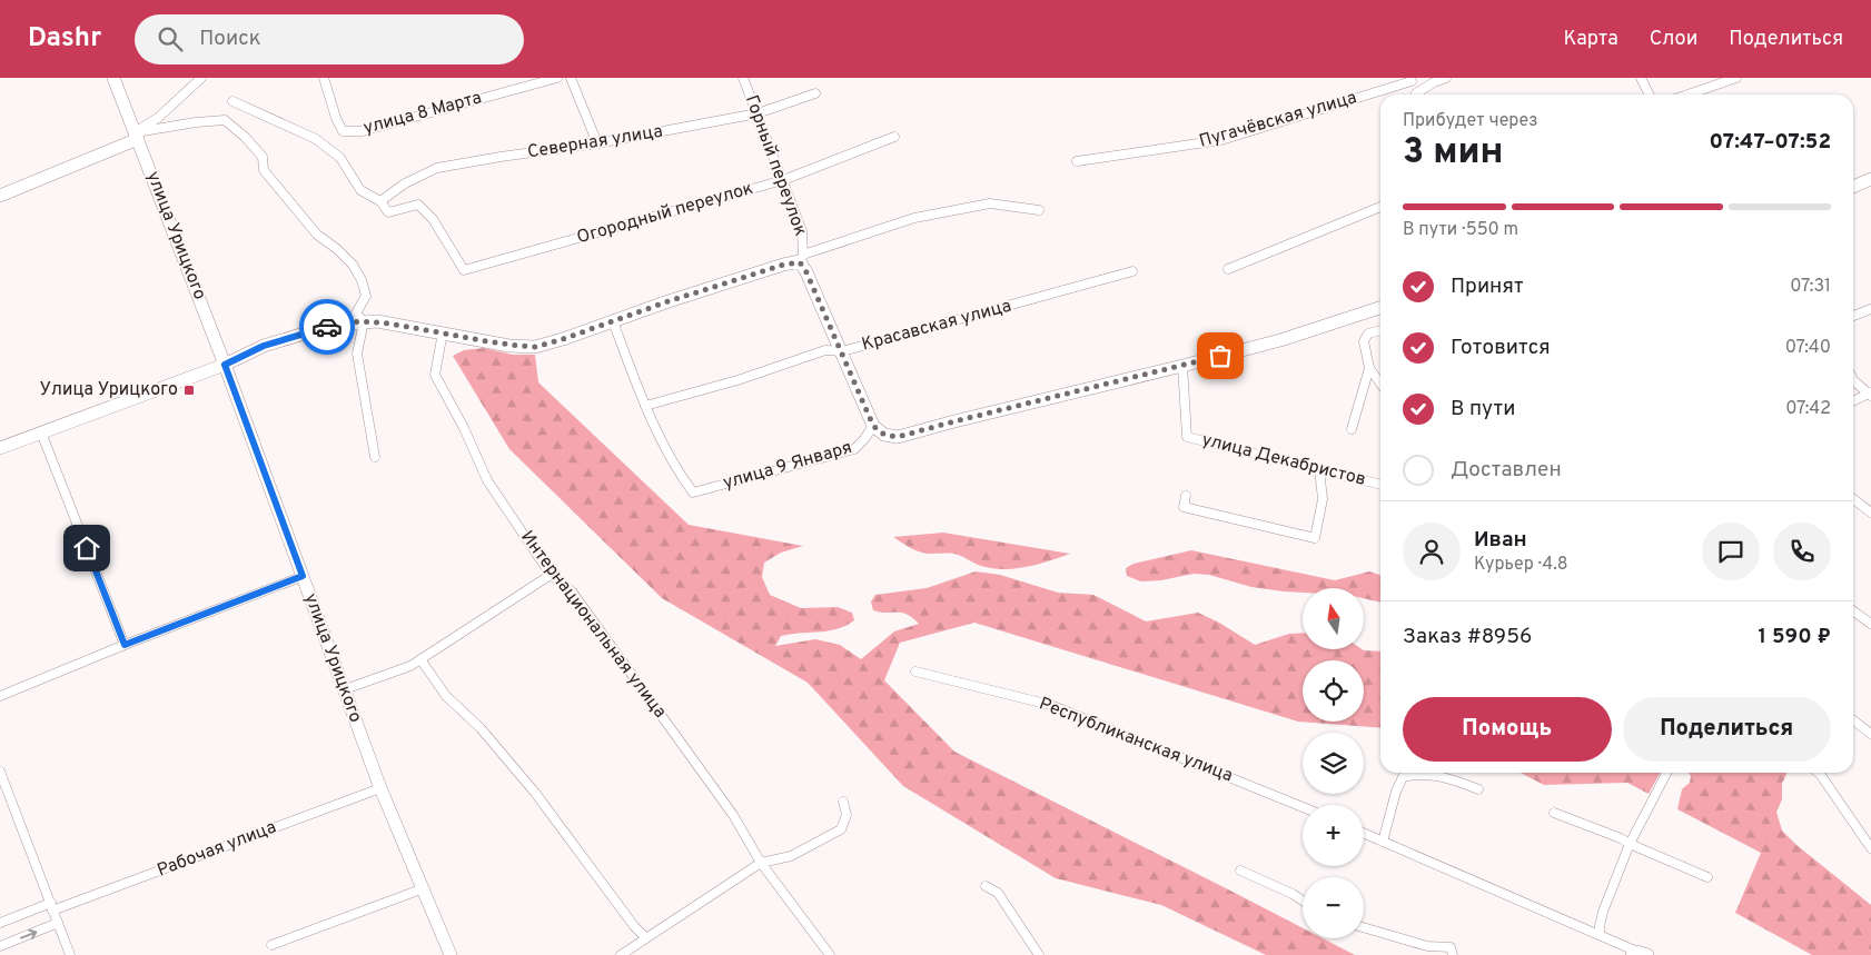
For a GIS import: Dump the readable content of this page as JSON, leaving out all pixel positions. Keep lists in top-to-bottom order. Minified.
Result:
{"streets":{"main road":["Горный переулок","улица Урицкого"],"street":["улица 8 Марта","Пугачёвская улица","Северная улица","Огородный переулок","Красавская улица","улица Декабристов","улица 9 Января","Интернациональная улица","Республиканская улица","Рабочая улица"]},"crossings":[["Северная улица","Горный переулок"],["Северная улица","Огородный переулок"],["Горный переулок","Огородный переулок"],["Горный переулок","Красавская улица"],["Горный переулок","улица 9 Января"],["улица Урицкого","Рабочая улица"],["Красавская улица","улица 9 Января"]],"places":{"transit":["Улица Урицкого"]},"north":"top","page":{"header":"Dashr","search":"Поиск","nav":["Карта","Слои","Поделиться"],"heading":["3 мин","Прибудет через","07:47–07:52"],"panel":["Иван","Курьер · 4.8","Заказ #8956","1 590 ₽"],"bar":"В пути · 550 m","list":[["Принят","07:31"],["Готовится","07:40"],["В пути","07:42"],"Доставлен"],"map_buttons":["+","−"],"buttons":["Помощь","Поделиться"]}}
